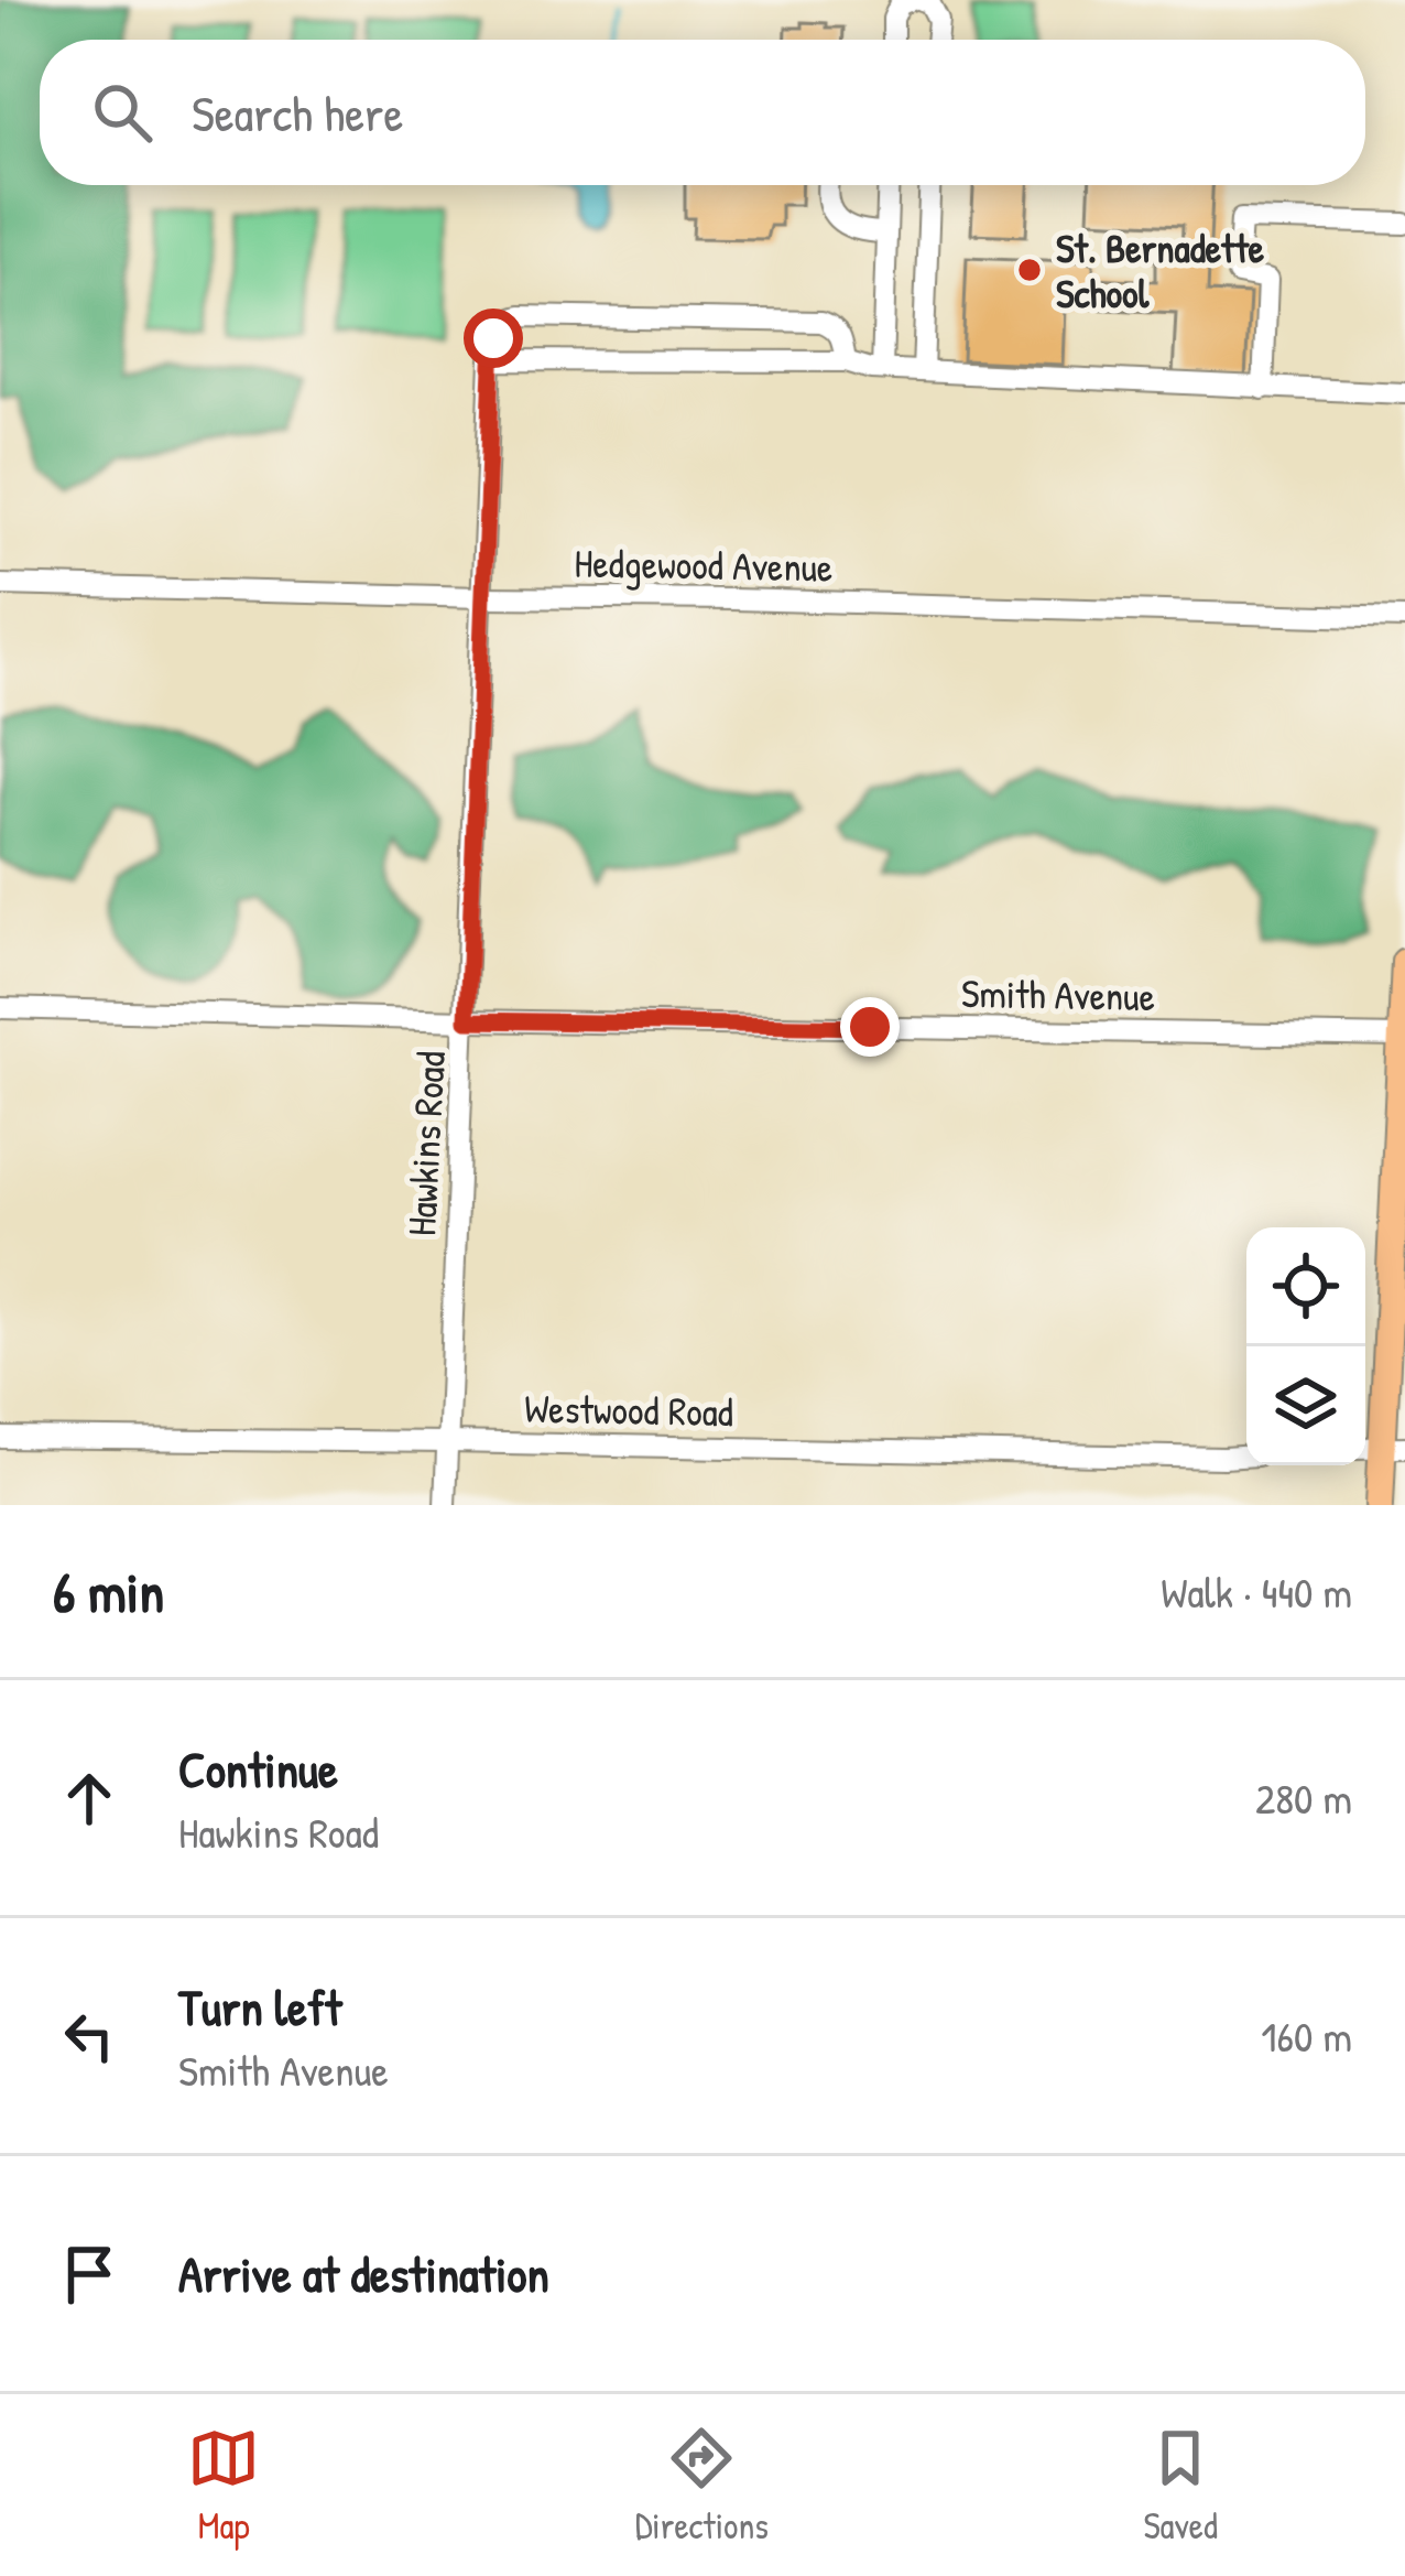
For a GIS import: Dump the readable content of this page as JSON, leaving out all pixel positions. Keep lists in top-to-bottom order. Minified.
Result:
{"streets":{"street":["Hedgewood Avenue","Smith Avenue","Hawkins Road","Westwood Road"]},"crossings":[["Hedgewood Avenue","Hawkins Road"],["Smith Avenue","Hawkins Road"],["Hawkins Road","Westwood Road"]],"places":["St. Bernadette School"],"page":{"search":"Search here","heading":["6 min","Walk · 440 m"],"list":[["Continue","Hawkins Road","280 m"],["Turn left","Smith Avenue","160 m"],"Arrive at destination"],"nav":["Map","Directions","Saved"]}}
